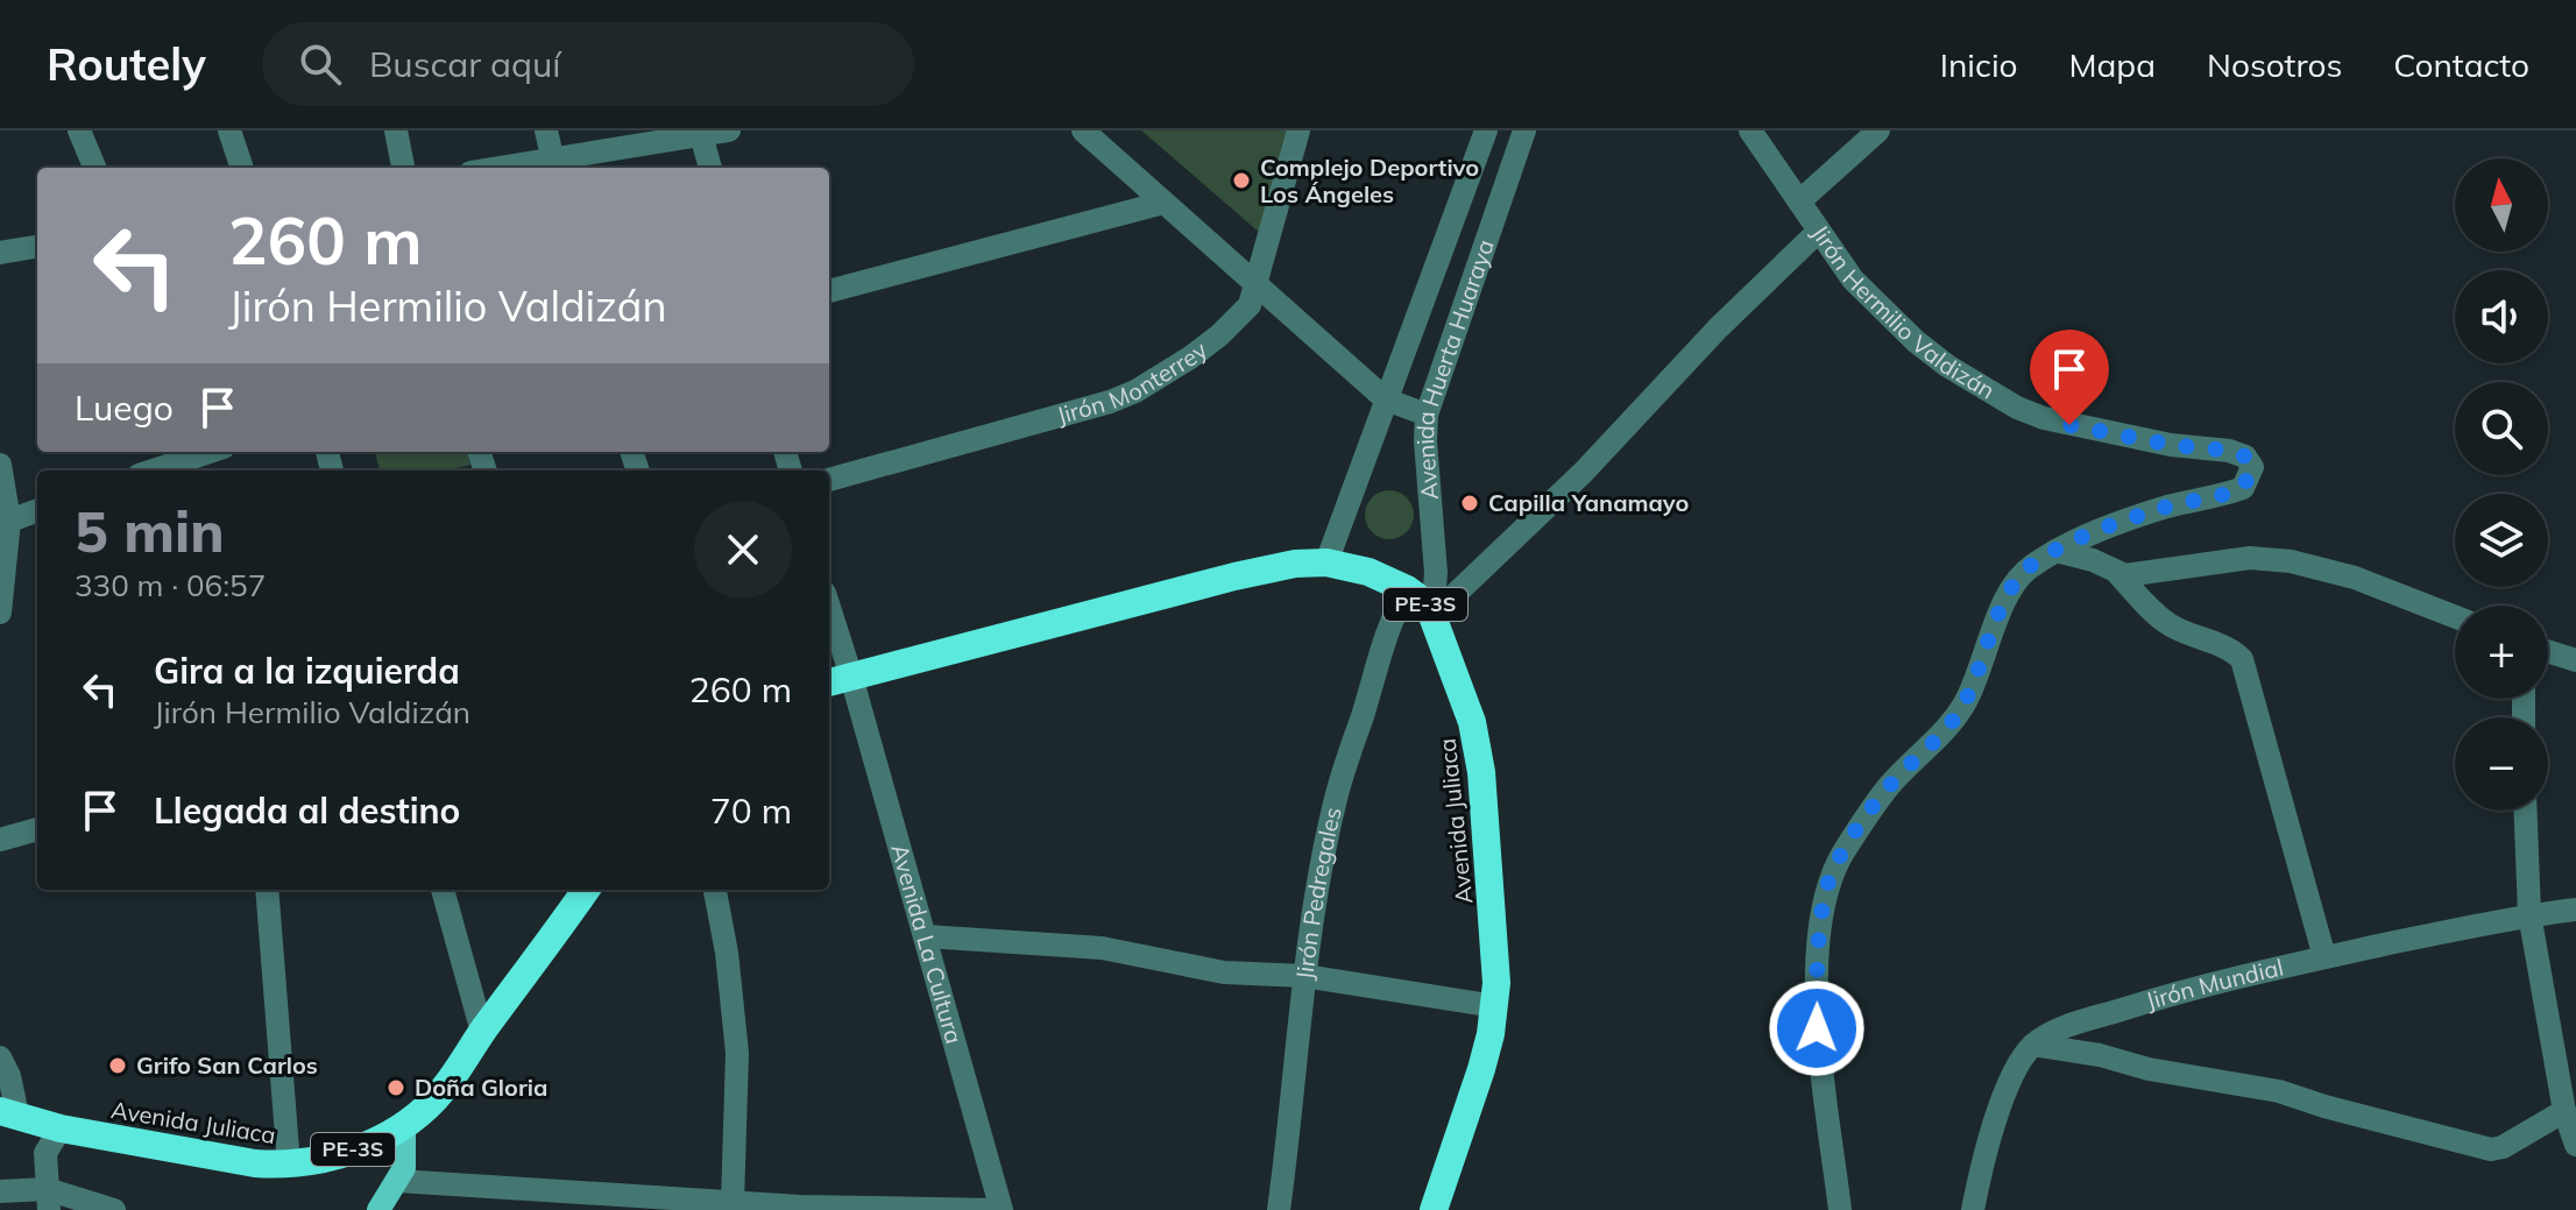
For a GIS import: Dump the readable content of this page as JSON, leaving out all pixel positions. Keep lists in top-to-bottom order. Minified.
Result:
{"streets":{"highway":["PE-3S","Avenida Juliaca"],"street":["Jirón Hermilio Valdizán","Avenida Huerta Huaraya","Jirón Monterrey","Jirón Pedregales","Avenida La Cultura","Jirón Mundial"]},"crossings":[["Avenida Huerta Huaraya","Avenida Juliaca"],["Avenida Juliaca","Jirón Pedregales"],["Avenida Juliaca","Avenida La Cultura"]],"places":["Complejo Deportivo Los Ángeles","Capilla Yanamayo","Grifo San Carlos","Doña Gloria"],"north":"top","page":{"header":"Routely","search":"Buscar aquí","nav":["Inicio","Mapa","Nosotros","Contacto"],"map_buttons":["+","−"],"turn":["260 m","Jirón Hermilio Valdizán"],"then":"Luego","heading":["5 min","330 m · 06:57"],"list":[{"name":"Gira a la izquierda","note":"Jirón Hermilio Valdizán","value":"260 m"},{"name":"Llegada al destino","value":"70 m"}]}}
